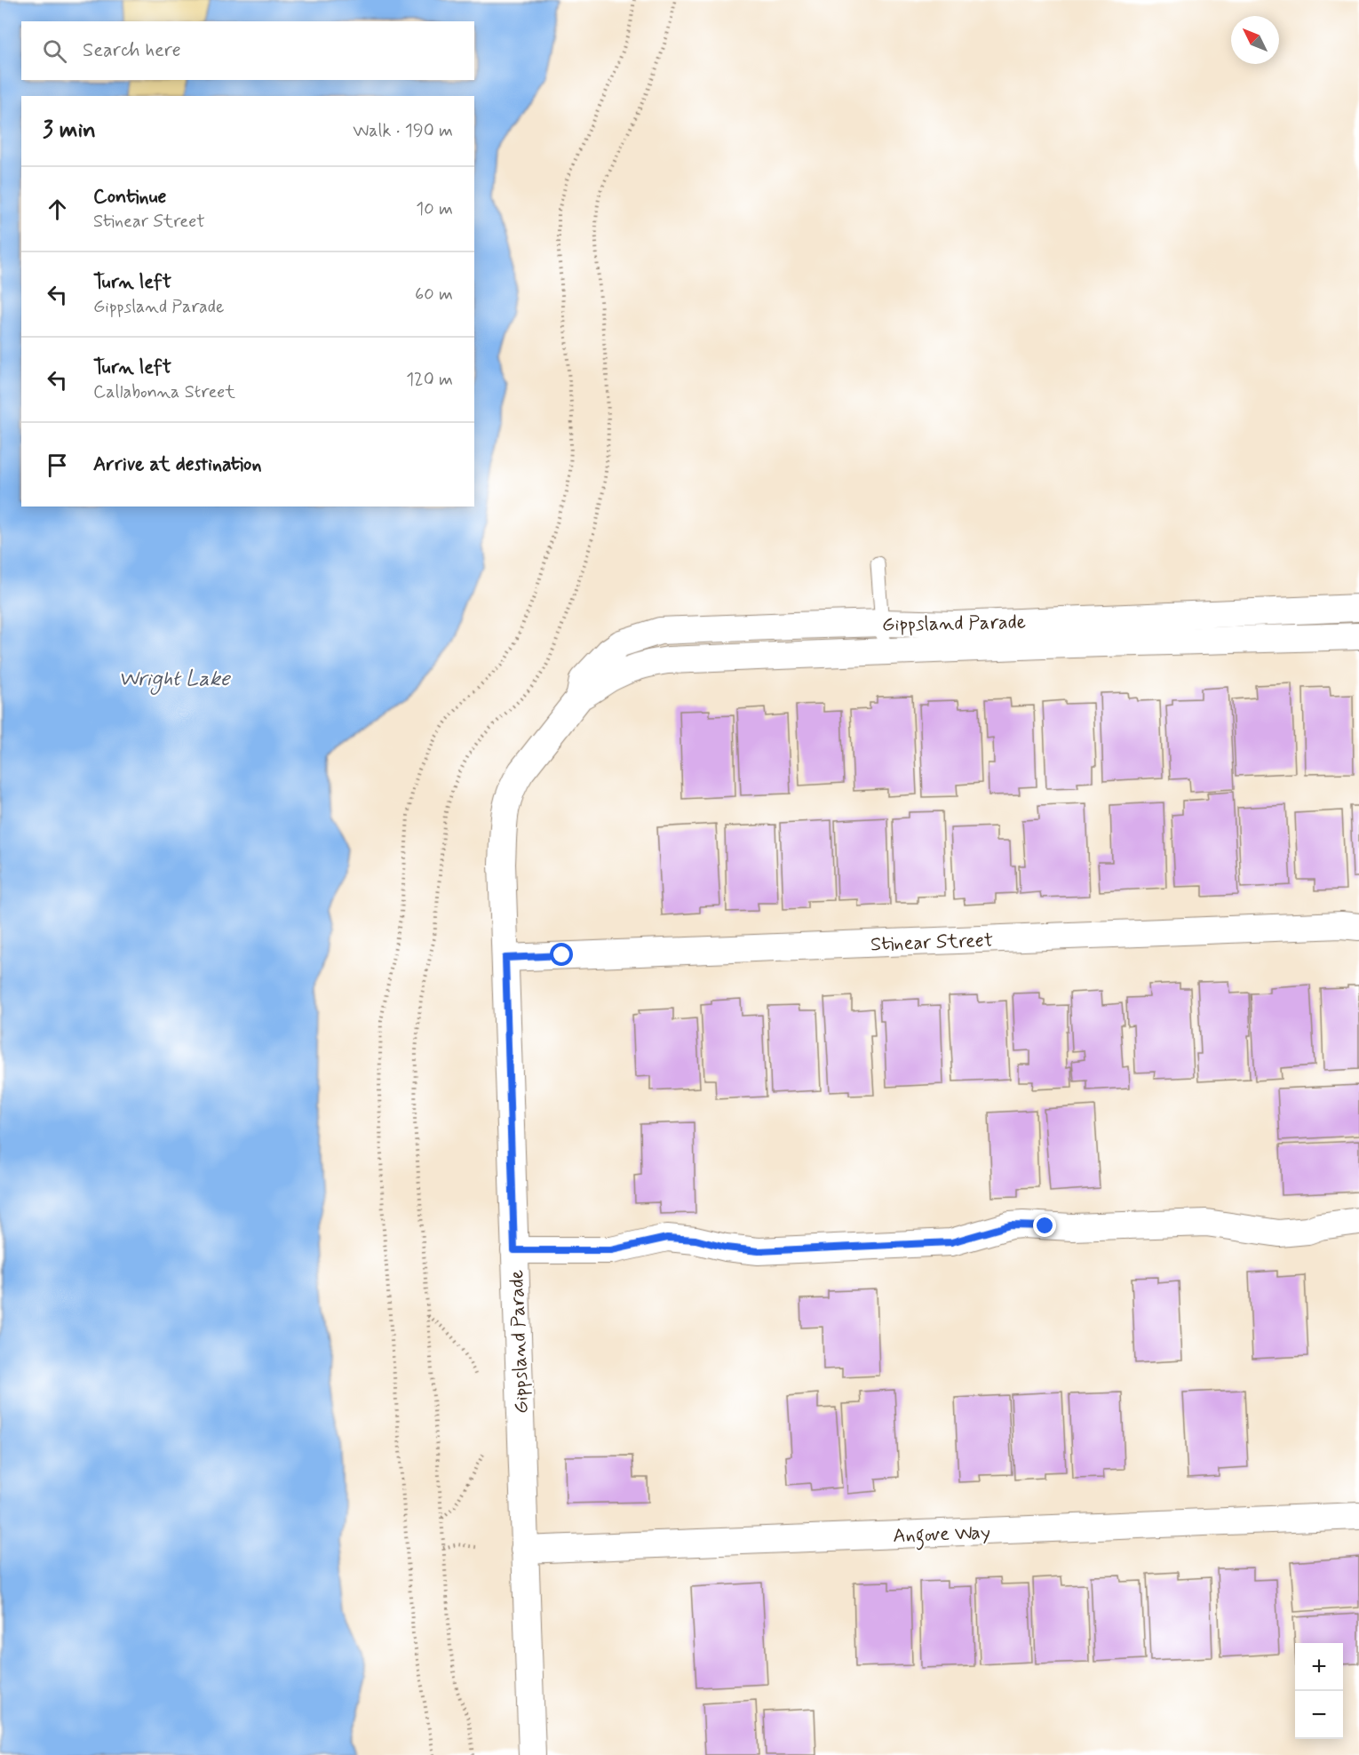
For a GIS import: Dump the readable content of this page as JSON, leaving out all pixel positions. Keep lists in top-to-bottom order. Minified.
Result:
{"streets":{"street":["Gippsland Parade","Stinear Street","Angove Way"]},"crossings":[["Gippsland Parade","Stinear Street"],["Gippsland Parade","Angove Way"]],"water":["Wright Lake"],"north":"top left","page":{"search":"Search here","heading":["3 min","Walk · 190 m"],"list":[["Continue","Stinear Street","10 m"],["Turn left","Gippsland Parade","60 m"],["Turn left","Callabonna Street","120 m"],"Arrive at destination"],"map_buttons":["+","−"]}}
